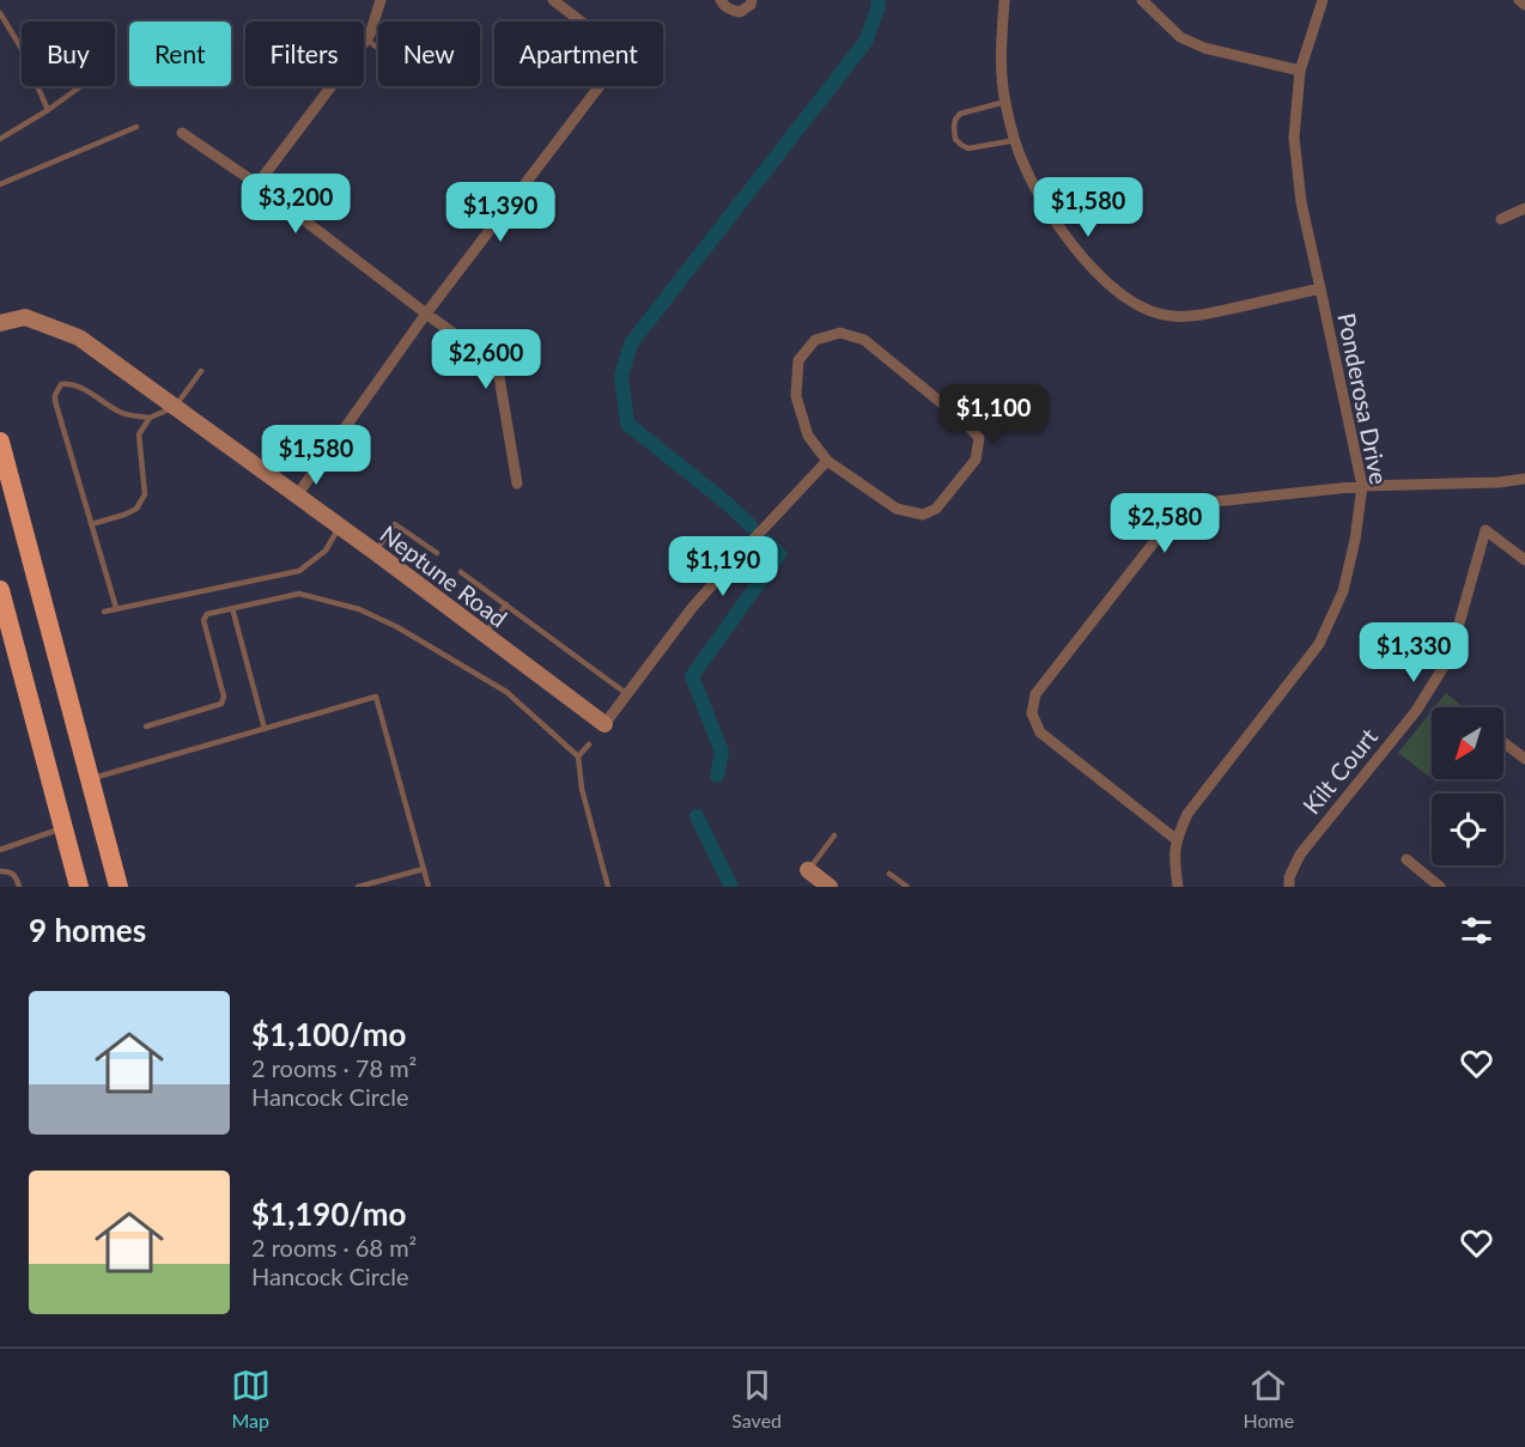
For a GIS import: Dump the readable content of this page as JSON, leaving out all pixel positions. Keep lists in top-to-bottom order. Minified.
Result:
{"streets":{"main road":["Neptune Road"],"street":["Ponderosa Drive","Kilt Court"]},"north":"bottom left","page":{"chip":["Buy","Rent","Filters","New","Apartment"],"price":["$3,200","$1,580","$1,390","$2,600","$1,100","$1,580","$2,580","$1,190","$1,330"],"heading":"9 homes","list":[{"name":"$1,100/mo","note":"2 rooms · 78 m² · Hancock Circle"},{"name":"$1,190/mo","note":"2 rooms · 68 m² · Hancock Circle"}],"tabs":["Map","Saved","Home"]}}
